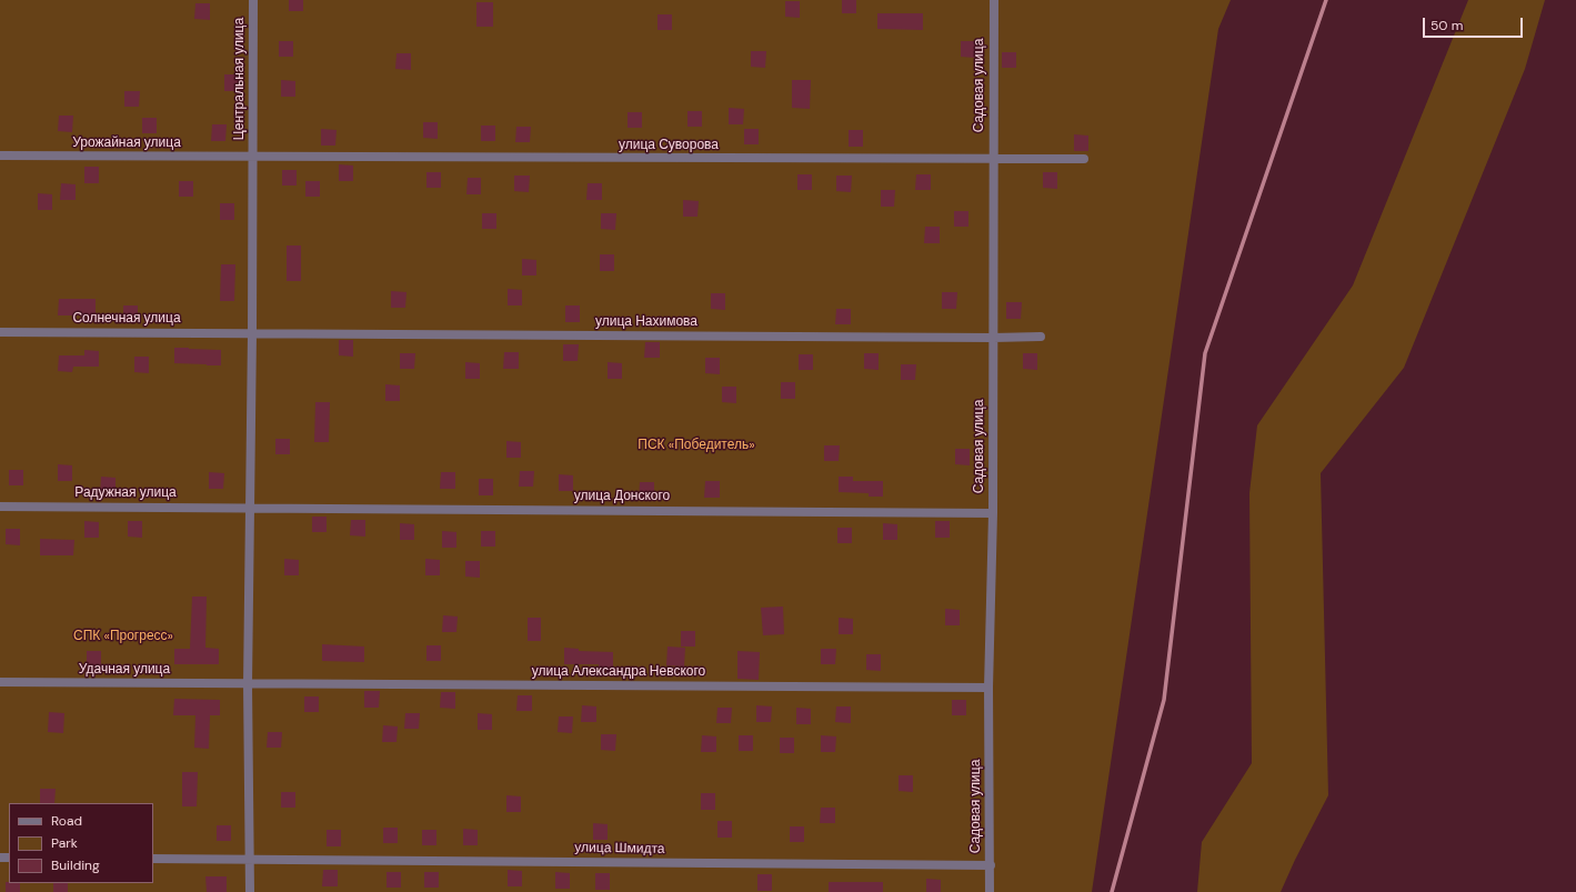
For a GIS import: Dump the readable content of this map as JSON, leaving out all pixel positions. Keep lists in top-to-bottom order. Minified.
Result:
{"streets":{"street":["Центральная улица","Садовая улица","Урожайная улица","улица Суворова","Солнечная улица","улица Нахимова","Радужная улица","улица Донского","Удачная улица","улица Александра Невского","улица Шмидта"]},"crossings":[["Центральная улица","Урожайная улица"],["Центральная улица","улица Суворова"],["Центральная улица","Солнечная улица"],["Центральная улица","улица Нахимова"],["Центральная улица","Радужная улица"],["Центральная улица","улица Донского"],["Центральная улица","Удачная улица"],["Центральная улица","улица Александра Невского"],["Центральная улица","улица Шмидта"],["Садовая улица","улица Суворова"],["Садовая улица","улица Нахимова"],["Садовая улица","улица Донского"],["Садовая улица","улица Александра Невского"],["Садовая улица","улица Шмидта"],["Урожайная улица","улица Суворова"],["Солнечная улица","улица Нахимова"],["Радужная улица","улица Донского"],["Удачная улица","улица Александра Невского"]],"parks":["ПСК «Победитель»","СПК «Прогресс»"],"legend":["Road","Park","Building"],"scale_bar":"50 m"}
